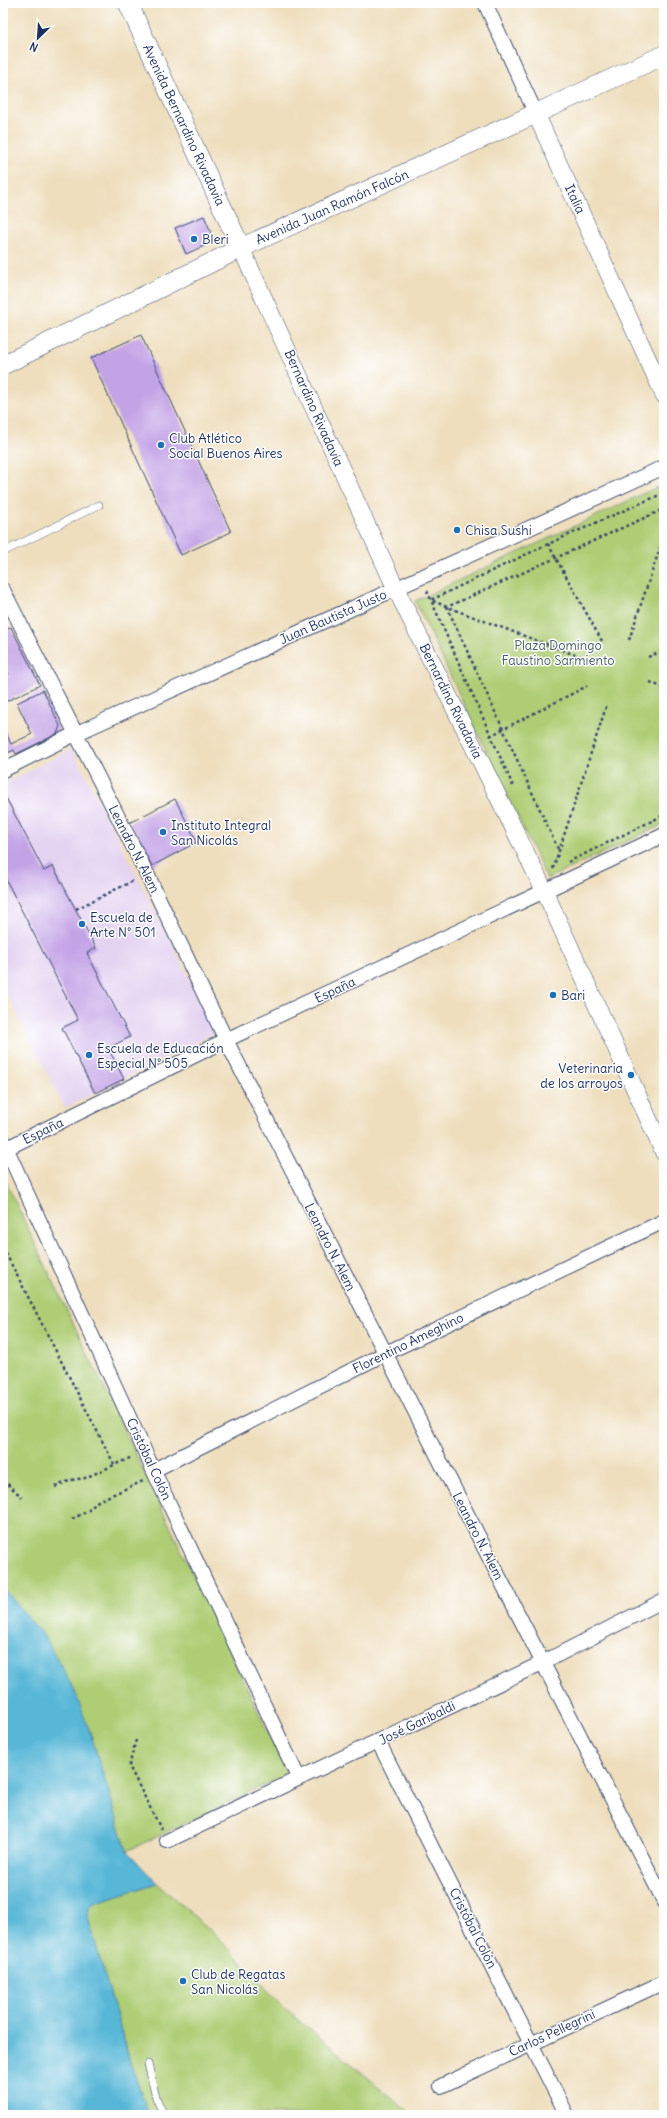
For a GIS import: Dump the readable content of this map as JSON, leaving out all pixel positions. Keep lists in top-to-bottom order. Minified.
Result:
{"streets":{"main road":["Avenida Bernardino Rivadavia","Avenida Juan Ramón Falcón"],"street":["Italia","Bernardino Rivadavia","Juan Bautista Justo","Leandro N. Alem","España","Florentino Ameghino","Cristóbal Colón","José Garibaldi","Carlos Pellegrini"]},"crossings":[["Avenida Bernardino Rivadavia","Avenida Juan Ramón Falcón"],["Avenida Bernardino Rivadavia","Bernardino Rivadavia"],["Italia","Avenida Juan Ramón Falcón"],["Avenida Juan Ramón Falcón","Bernardino Rivadavia"],["Bernardino Rivadavia","Juan Bautista Justo"],["Bernardino Rivadavia","España"],["Juan Bautista Justo","Leandro N. Alem"],["Leandro N. Alem","España"],["Leandro N. Alem","Florentino Ameghino"],["Leandro N. Alem","José Garibaldi"],["España","Cristóbal Colón"],["Florentino Ameghino","Cristóbal Colón"],["Cristóbal Colón","José Garibaldi"],["Cristóbal Colón","Carlos Pellegrini"]],"parks":["Plaza Domingo Faustino Sarmiento"],"places":["Bleri","Club Atlético Social Buenos Aires","Chisa Sushi","Instituto Integral San Nicolás","Escuela de Arte N° 501","Bari","Escuela de Educación Especial N° 505","Veterinaria de los arroyos","Club de Regatas San Nicolás"],"north":"bottom left"}
